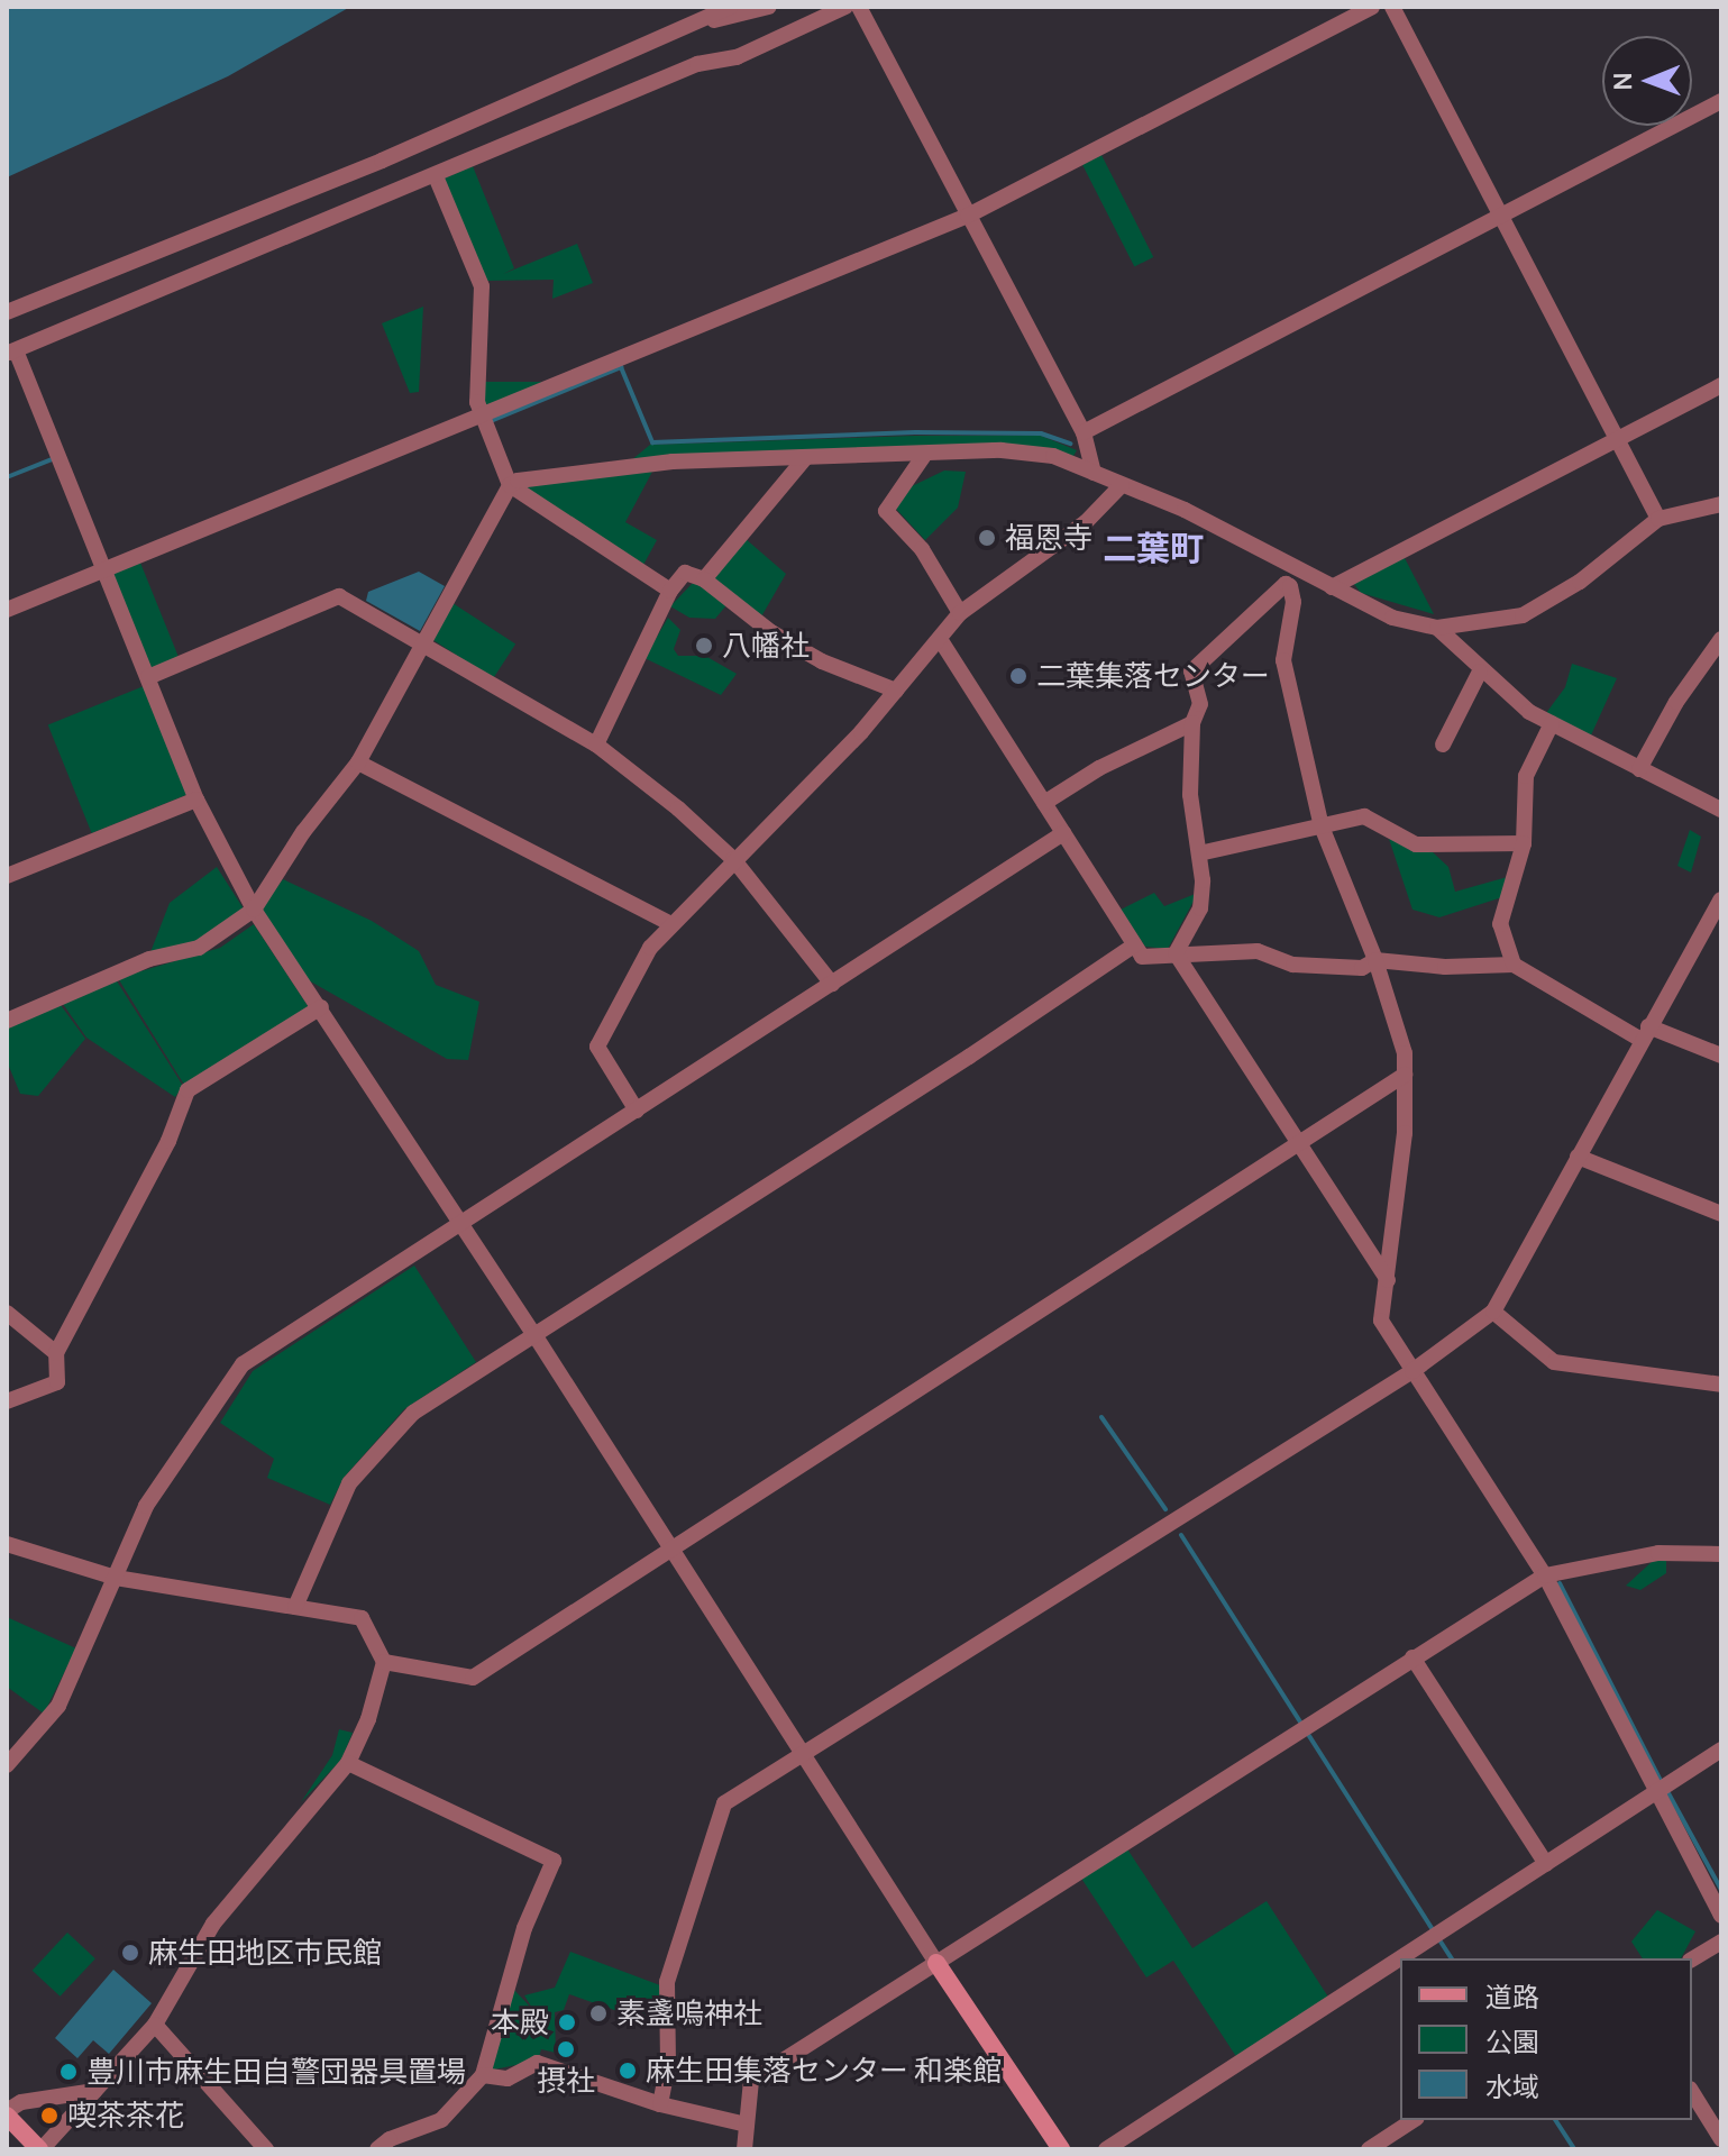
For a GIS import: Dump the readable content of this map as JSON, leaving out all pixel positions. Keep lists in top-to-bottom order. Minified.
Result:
{"districts":["二葉町"],"places":["福恩寺","八幡社","二葉集落センター","麻生田地区市民館","素盞嗚神社","本殿","摂社","麻生田集落センター 和楽館","豊川市麻生田自警団器具置場","喫茶茶花"],"legend":["道路","公園","水域"],"north":"left"}
